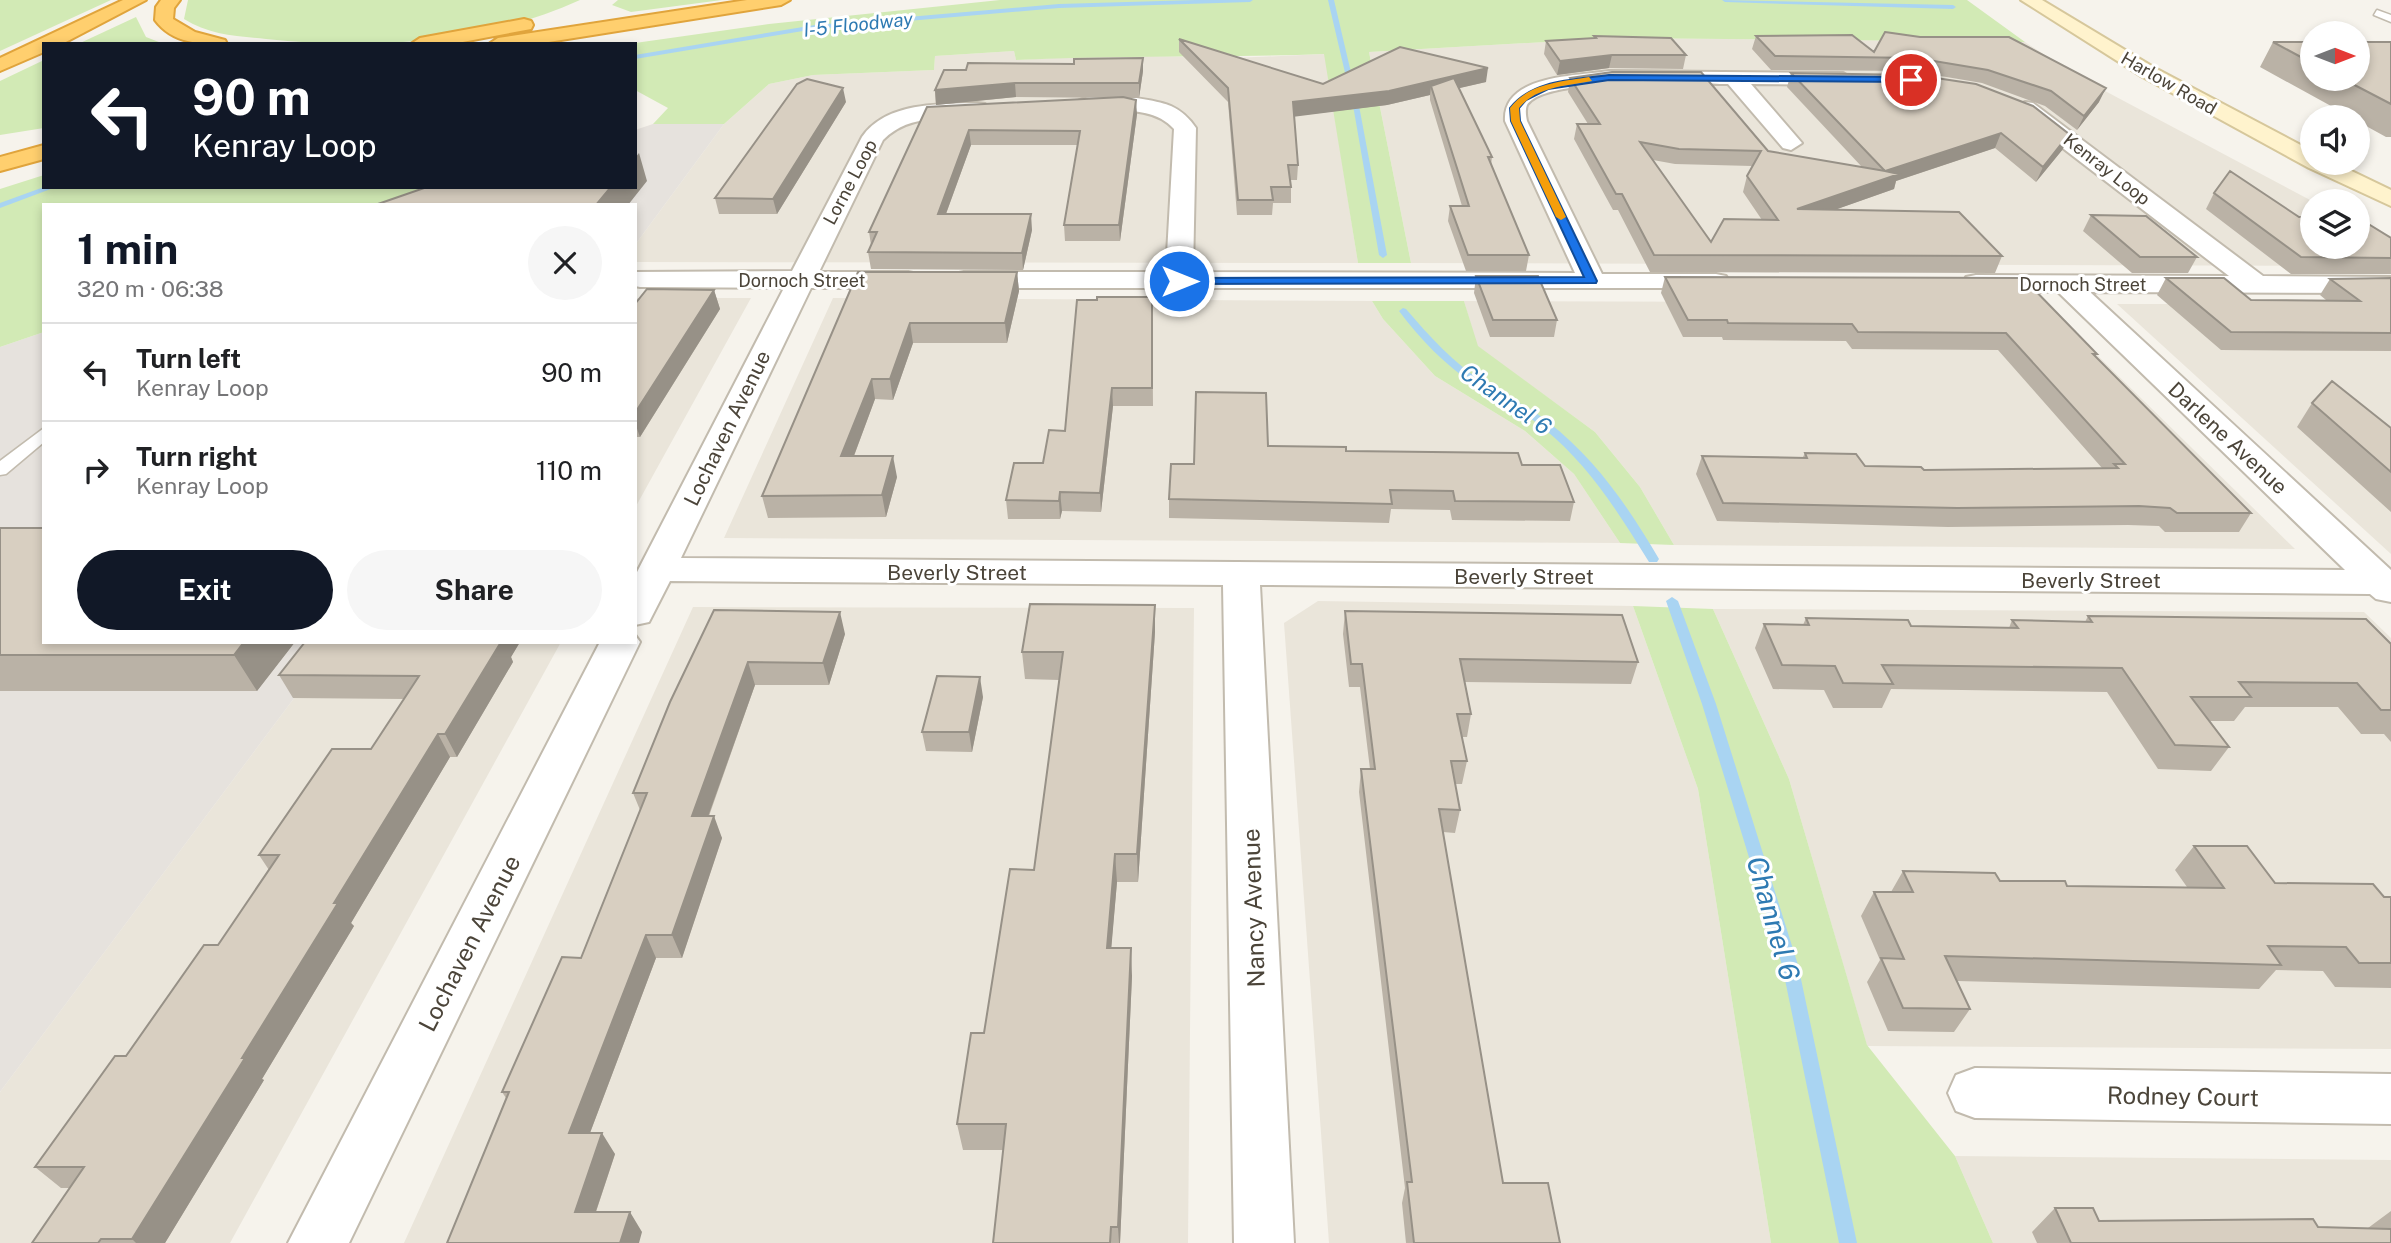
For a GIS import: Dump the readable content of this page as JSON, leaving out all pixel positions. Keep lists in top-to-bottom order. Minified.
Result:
{"streets":{"main road":["Harlow Road"],"street":["Kenray Loop","Lorne Loop","Dornoch Street","Lochaven Avenue","Darlene Avenue","Beverly Street","Nancy Avenue","Rodney Court"]},"crossings":[["Kenray Loop","Dornoch Street"],["Lorne Loop","Dornoch Street"],["Lorne Loop","Lochaven Avenue"],["Dornoch Street","Lochaven Avenue"],["Dornoch Street","Darlene Avenue"],["Lochaven Avenue","Beverly Street"],["Darlene Avenue","Beverly Street"],["Beverly Street","Nancy Avenue"]],"water":["I-5 Floodway","Channel 6"],"north":"right","page":{"turn":["90 m","Kenray Loop"],"heading":["1 min","320 m · 06:38"],"list":[{"name":"Turn left","note":"Kenray Loop","value":"90 m"},{"name":"Turn right","note":"Kenray Loop","value":"110 m"}],"buttons":["Exit","Share"]}}
